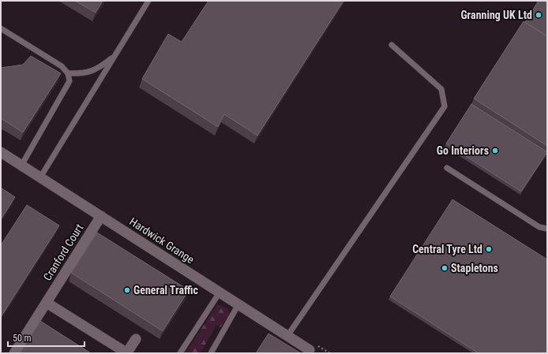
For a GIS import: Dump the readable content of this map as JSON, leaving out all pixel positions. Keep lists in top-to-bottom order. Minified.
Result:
{"streets":{"street":["Hardwick Grange","Cranford Court"]},"crossings":[["Hardwick Grange","Cranford Court"]],"places":["Granning UK Ltd","Go Interiors","Central Tyre Ltd","Stapletons","General Traffic"],"scale_bar":"50 m"}
